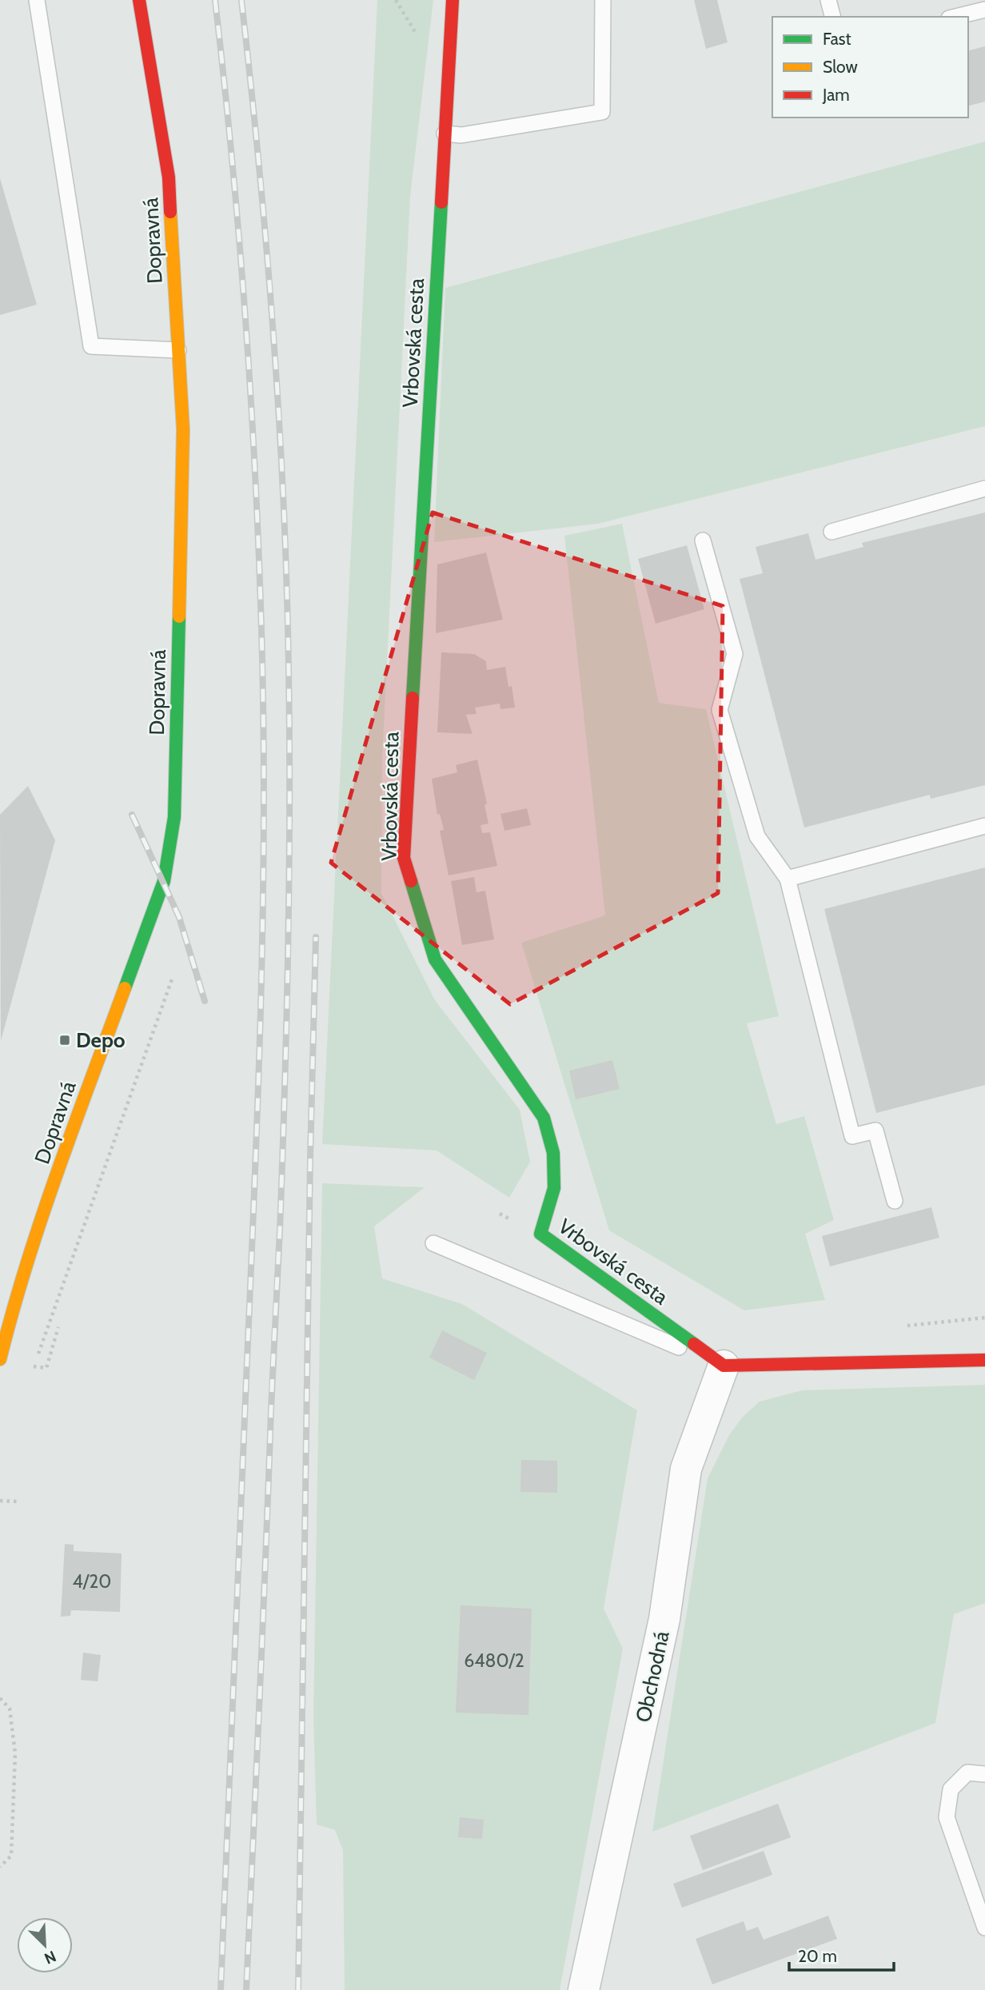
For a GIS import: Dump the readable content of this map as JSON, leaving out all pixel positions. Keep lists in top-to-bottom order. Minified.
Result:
{"streets":{"street":["Dopravná","Vrbovská cesta","Obchodná"]},"crossings":[["Vrbovská cesta","Obchodná"]],"places":{"transit":["Depo"]},"house_numbers":["4/20","6480/2"],"legend":["Fast","Slow","Jam"],"scale_bar":"20 m","north":"bottom right"}
